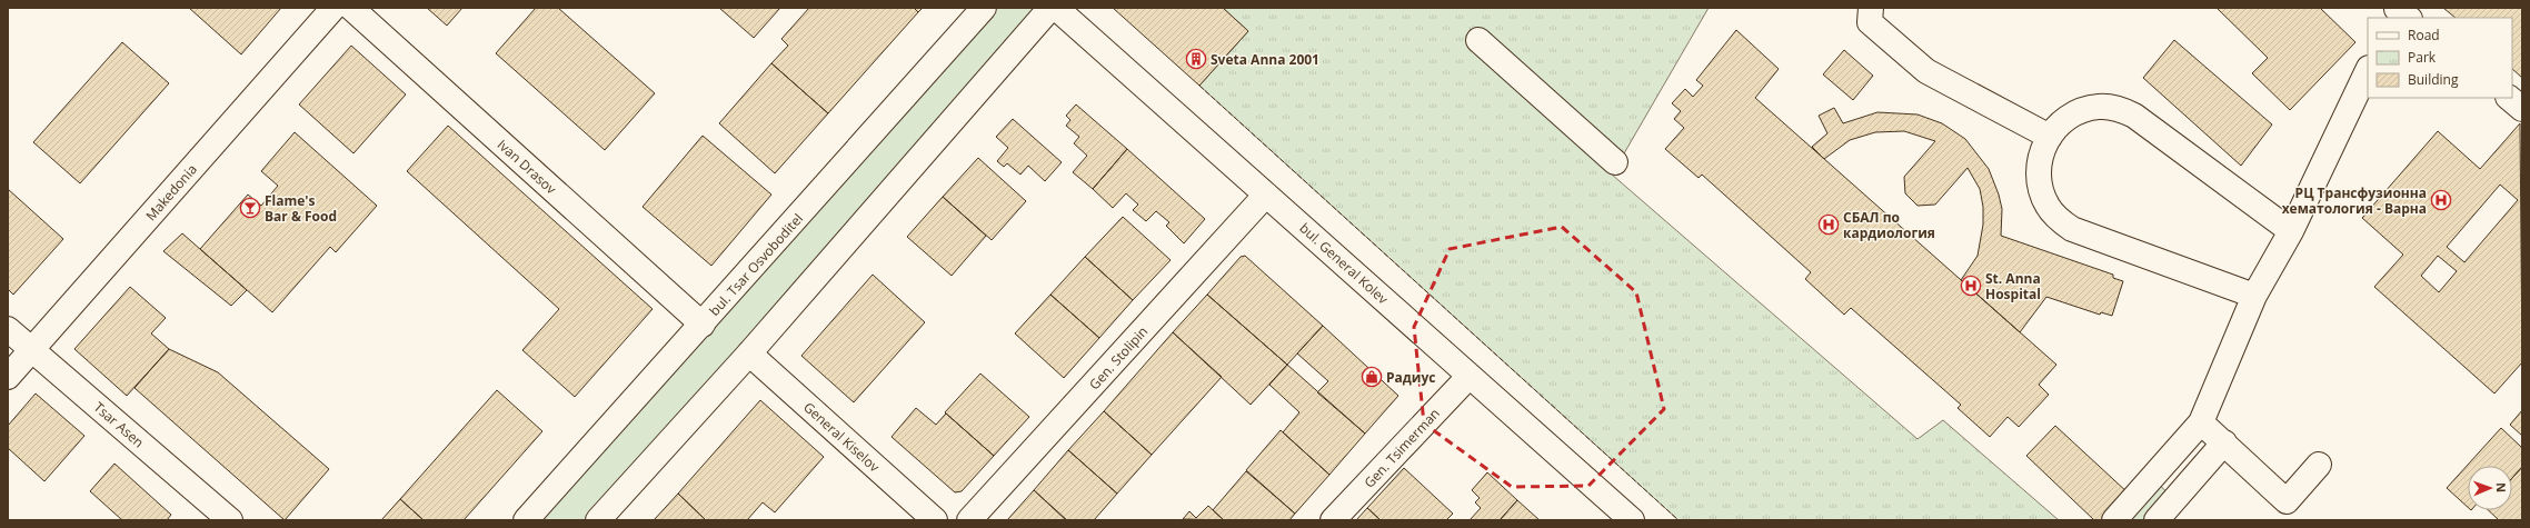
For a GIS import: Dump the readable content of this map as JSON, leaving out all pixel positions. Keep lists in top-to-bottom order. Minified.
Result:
{"streets":{"street":["Ivan Drasov","Makedonia","bul. General Kolev","bul. Tsar Osvoboditel","Gen. Stolipin","Tsar Asen","General Kiselov","Gen. Tsimerman"]},"crossings":[["Ivan Drasov","bul. Tsar Osvoboditel"],["Makedonia","Tsar Asen"],["bul. General Kolev","Gen. Stolipin"],["bul. General Kolev","Gen. Tsimerman"]],"places":{"building":["Sveta Anna 2001"],"hospital":["РЦ Трансфузионна хематология - Варна","СБАЛ по кардиология","St. Anna Hospital"],"bar":["Flame's Bar & Food"],"shop":["Радиус"]},"legend":["Road","Park","Building"],"north":"right"}
